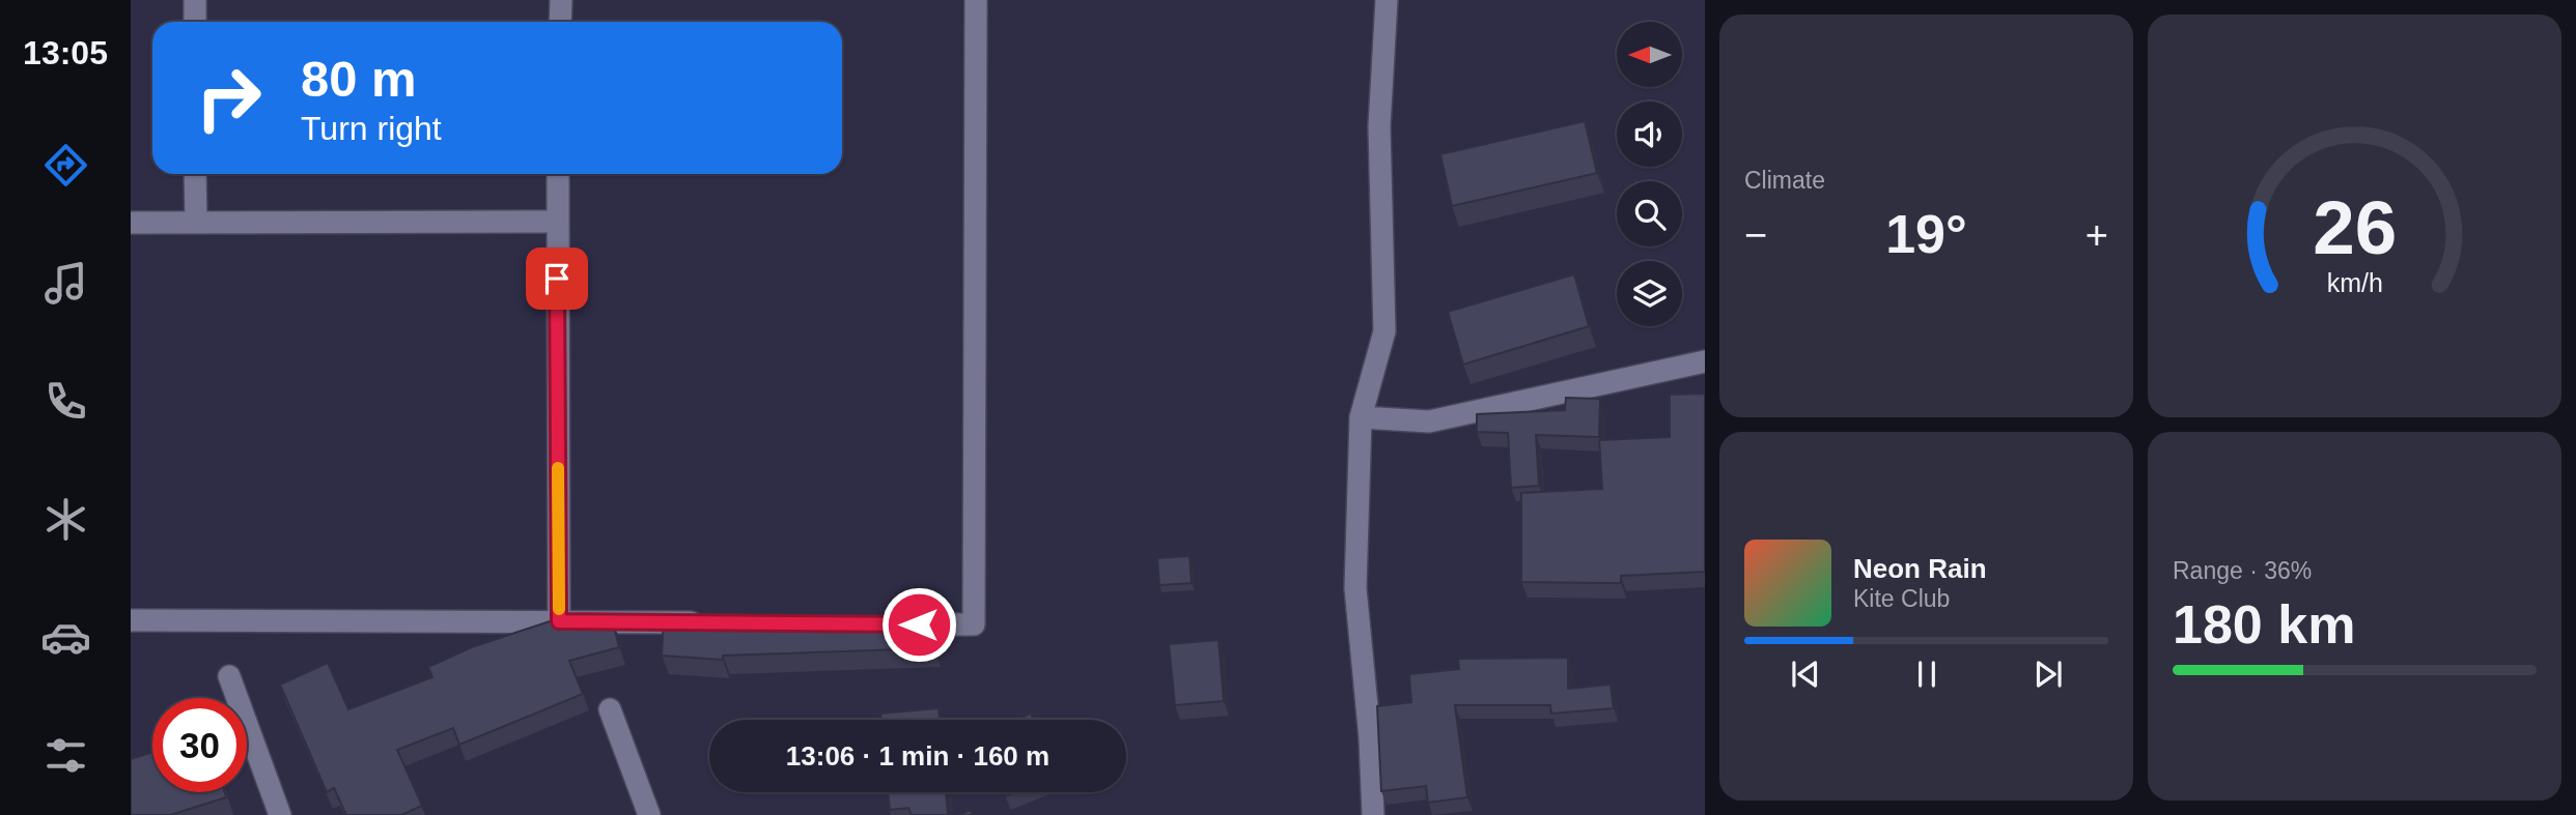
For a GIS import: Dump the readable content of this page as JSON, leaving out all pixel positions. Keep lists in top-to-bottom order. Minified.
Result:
{"north":"left","page":{"tabs":"13:05","tile":["Climate",["Range · 36%","180 km"]],"turn":["80 m","Turn right"],"heat":["−","19°","+"],"song":["Neon Rain","Kite Club"],"limit":"30","trip":"13:06 · 1 min · 160 m","gauge":["26","km/h"]}}
